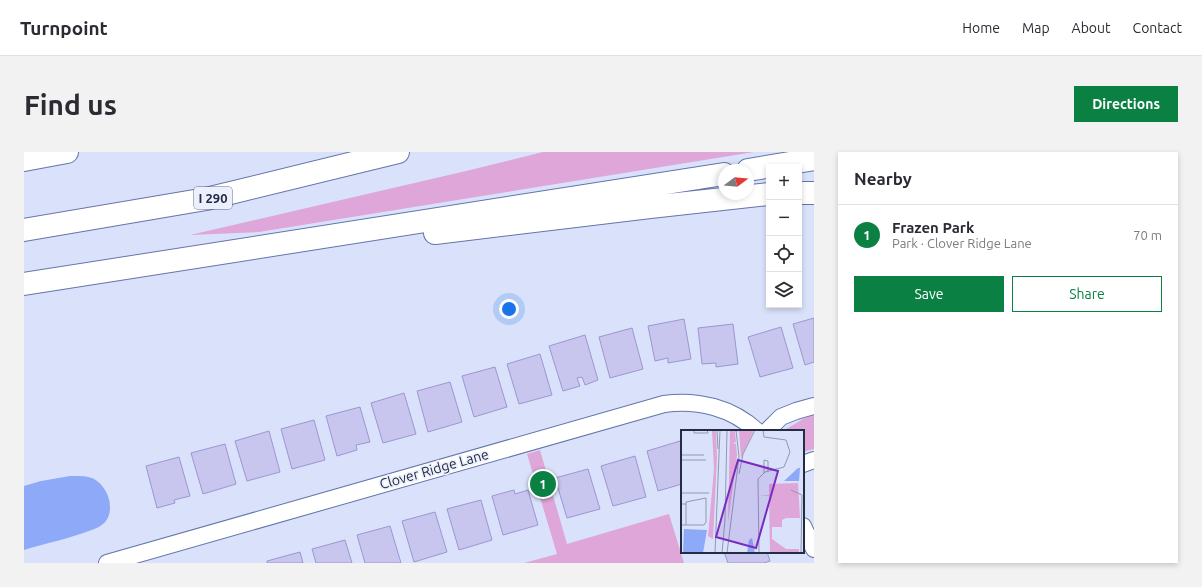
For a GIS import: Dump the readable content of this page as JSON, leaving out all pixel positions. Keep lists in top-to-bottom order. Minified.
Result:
{"streets":{"highway":["I 290"],"street":["Clover Ridge Lane"]},"north":"right","page":{"header":"Turnpoint","nav":["Home","Map","About","Contact"],"buttons":["Directions",["Save","Share"]],"title":"Find us","heading":"Nearby","map_buttons":["+","−"],"list":[{"mark":"1","name":"Frazen Park","note":"Park · Clover Ridge Lane","value":"70 m"}],"pins":"1"}}
